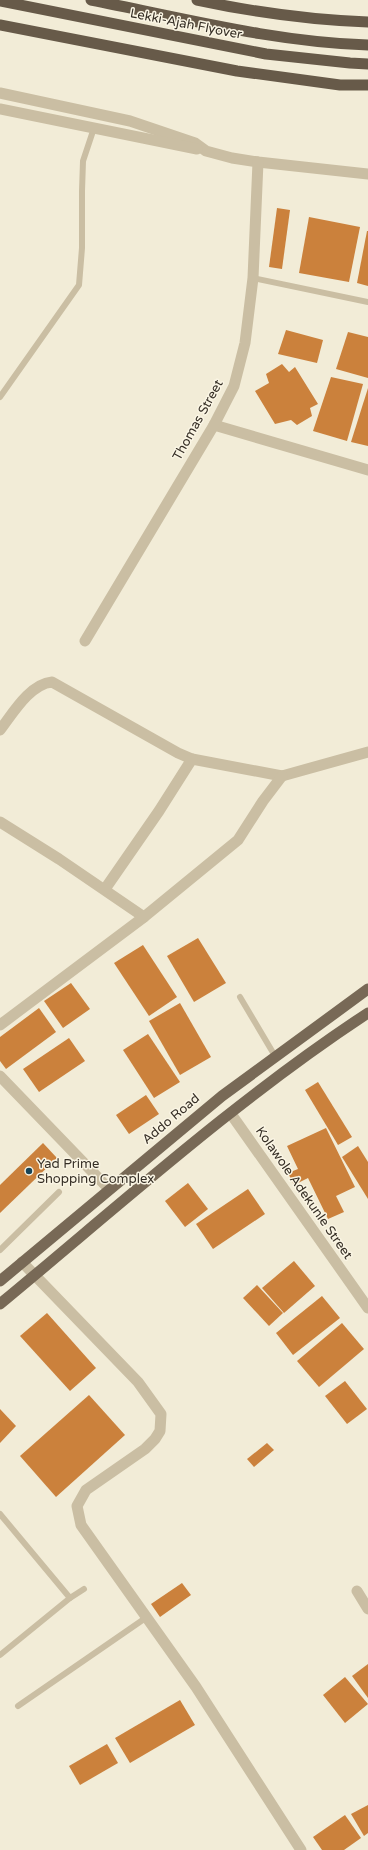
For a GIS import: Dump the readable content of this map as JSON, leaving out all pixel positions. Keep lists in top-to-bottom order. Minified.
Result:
{"streets":{"highway":["Lekki-Ajah Flyover"],"main road":["Addo Road"],"street":["Thomas Street","Kolawole Adekunle Street"]},"places":["Yad Prime Shopping Complex"]}
